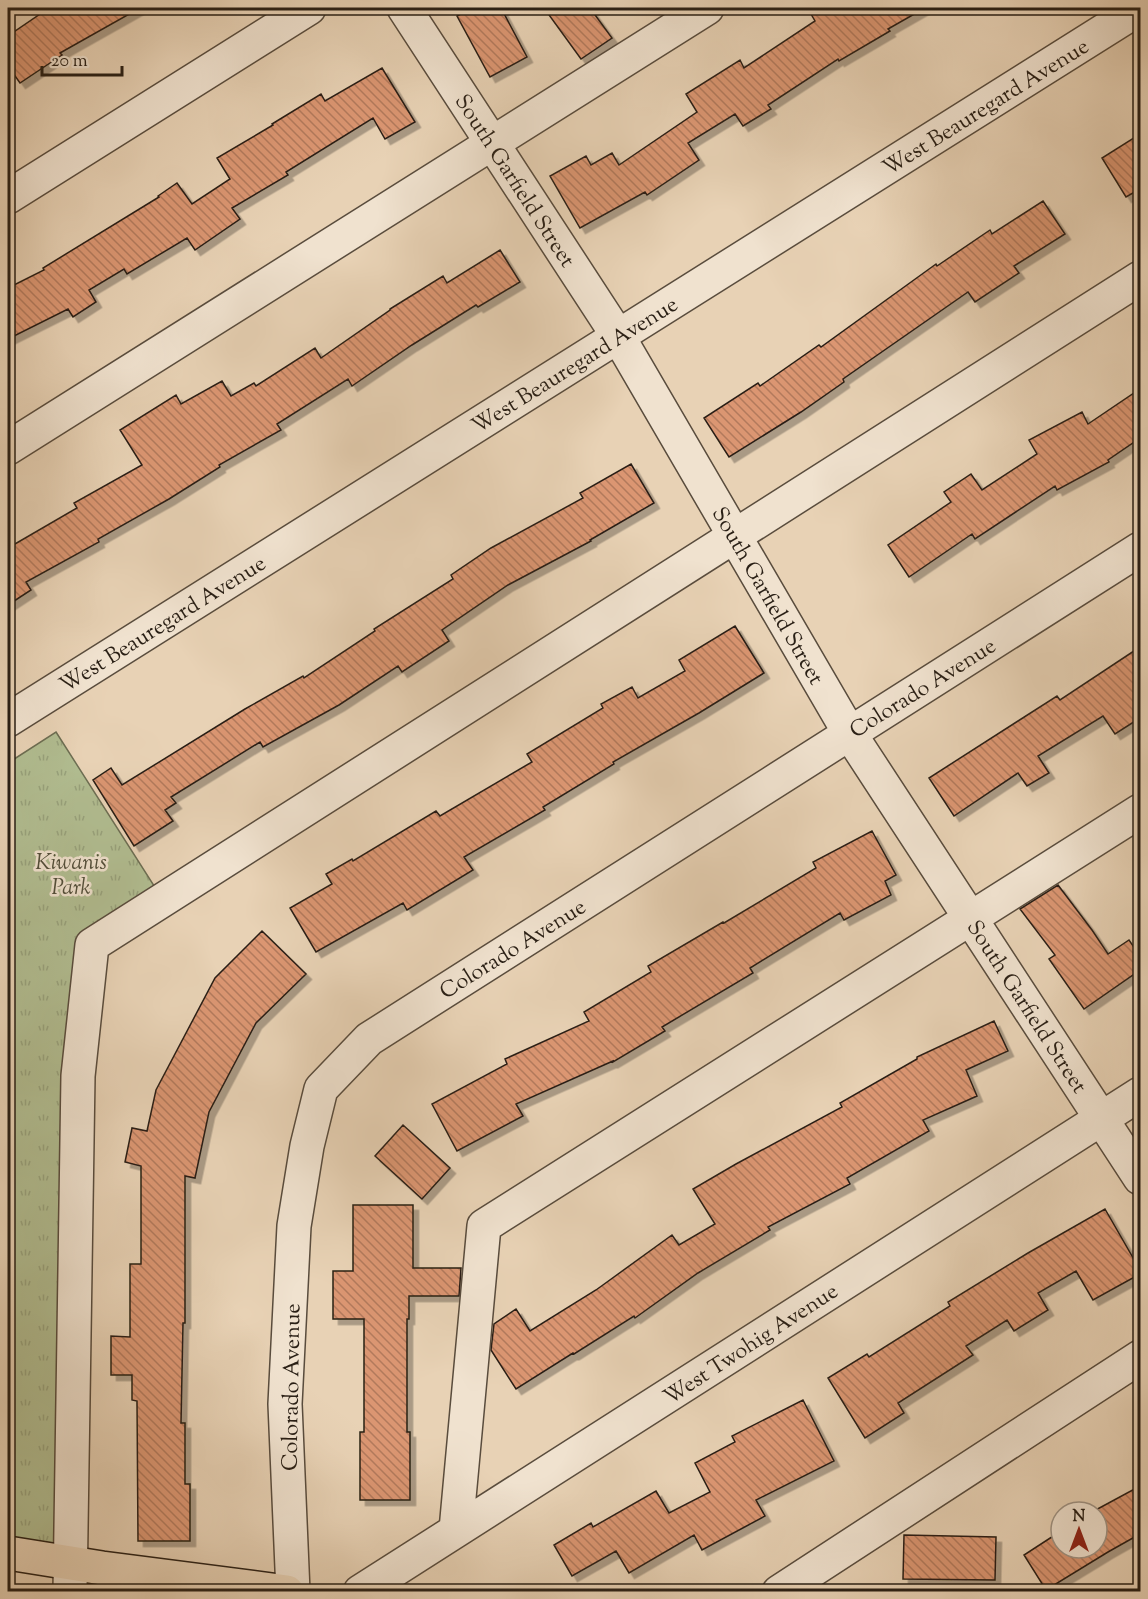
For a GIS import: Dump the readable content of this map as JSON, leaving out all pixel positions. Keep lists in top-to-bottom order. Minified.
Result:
{"streets":{"street":["West Beauregard Avenue","South Garfield Street","Colorado Avenue","West Twohig Avenue"]},"crossings":[["West Beauregard Avenue","South Garfield Street"],["South Garfield Street","Colorado Avenue"],["South Garfield Street","West Twohig Avenue"]],"parks":["Kiwanis Park"],"scale_bar":"20 m","north":"top"}
